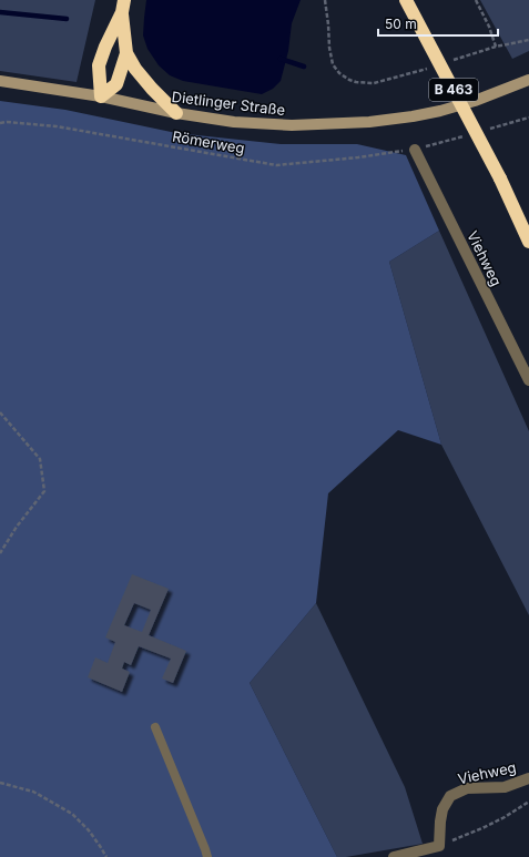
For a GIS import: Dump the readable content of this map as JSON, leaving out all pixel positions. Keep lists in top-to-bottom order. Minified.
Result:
{"streets":{"highway":["B 463"],"main road":["Dietlinger Straße"],"street":["Viehweg"],"path":["Römerweg"]},"crossings":[["Römerweg","Viehweg"]],"scale_bar":"50 m"}
